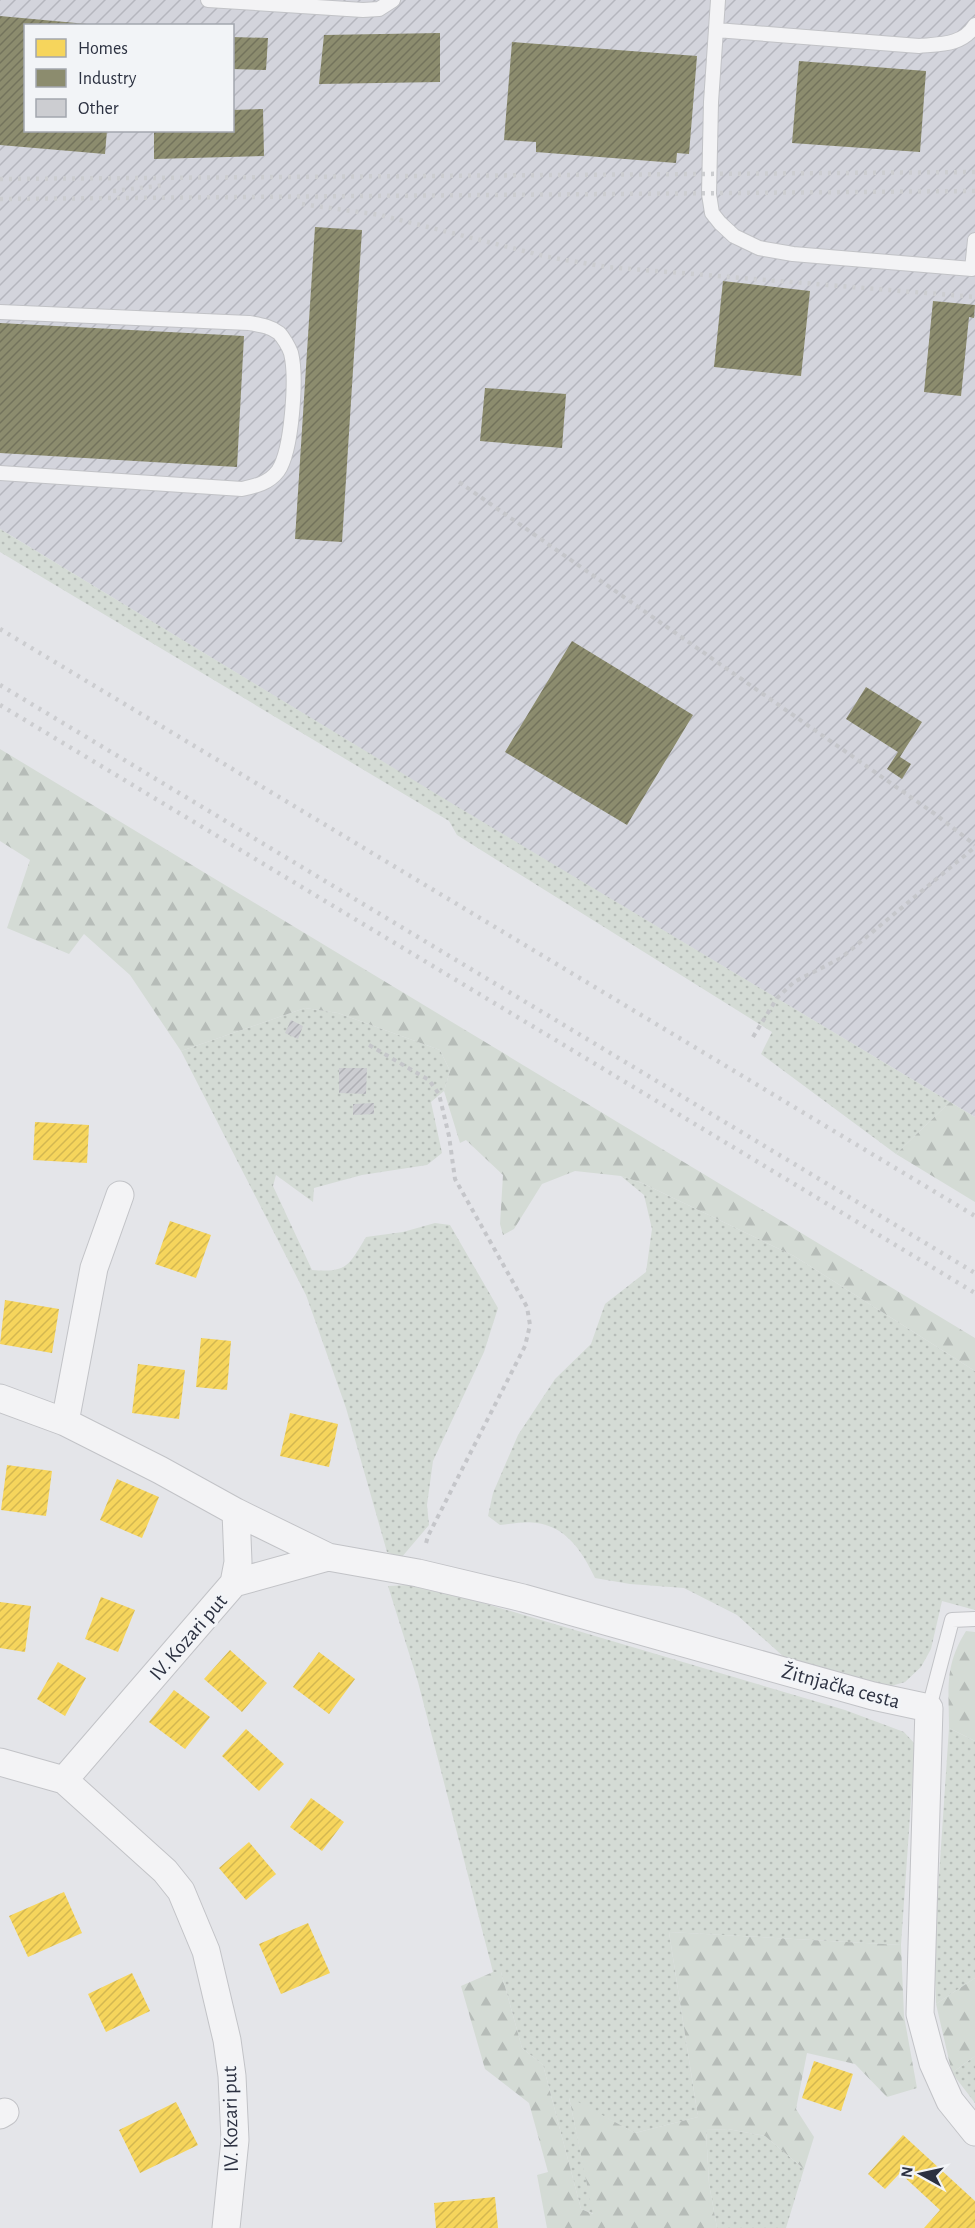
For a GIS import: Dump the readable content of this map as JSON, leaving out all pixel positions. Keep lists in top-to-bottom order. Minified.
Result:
{"streets":{"street":["IV. Kozari put","Žitnjačka cesta"]},"legend":["Homes","Industry","Other"],"north":"left"}
